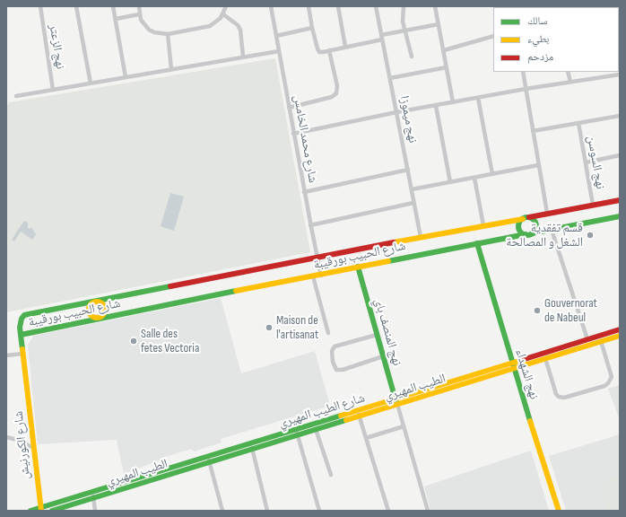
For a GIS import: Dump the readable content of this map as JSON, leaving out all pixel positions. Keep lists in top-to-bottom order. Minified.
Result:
{"streets":{"street":["نهج الزعتر","نهج ميموزا","شارع محمد الخامس","نهج السوسن","شارع الحبيب بورقيبة","نهج المنصف باي","نهج الشهداء","الطيب المهيري","شارع الطيب المهيري","شارع الكورنيش"]},"crossings":[["نهج ميموزا","شارع الحبيب بورقيبة"],["شارع محمد الخامس","شارع الحبيب بورقيبة"],["شارع الحبيب بورقيبة","نهج المنصف باي"],["شارع الحبيب بورقيبة","نهج الشهداء"],["شارع الحبيب بورقيبة","شارع الكورنيش"],["نهج المنصف باي","شارع الطيب المهيري"],["نهج الشهداء","شارع الطيب المهيري"],["الطيب المهيري","شارع الطيب المهيري"],["شارع الطيب المهيري","شارع الكورنيش"]],"places":["قسم تفقدية الشغل و المصالحة","Gouvernorat de Nabeul","Maison de l'artisanat","Salle des fetes Vectoria"],"legend":["سالك","بطيء","مزدحم"]}
